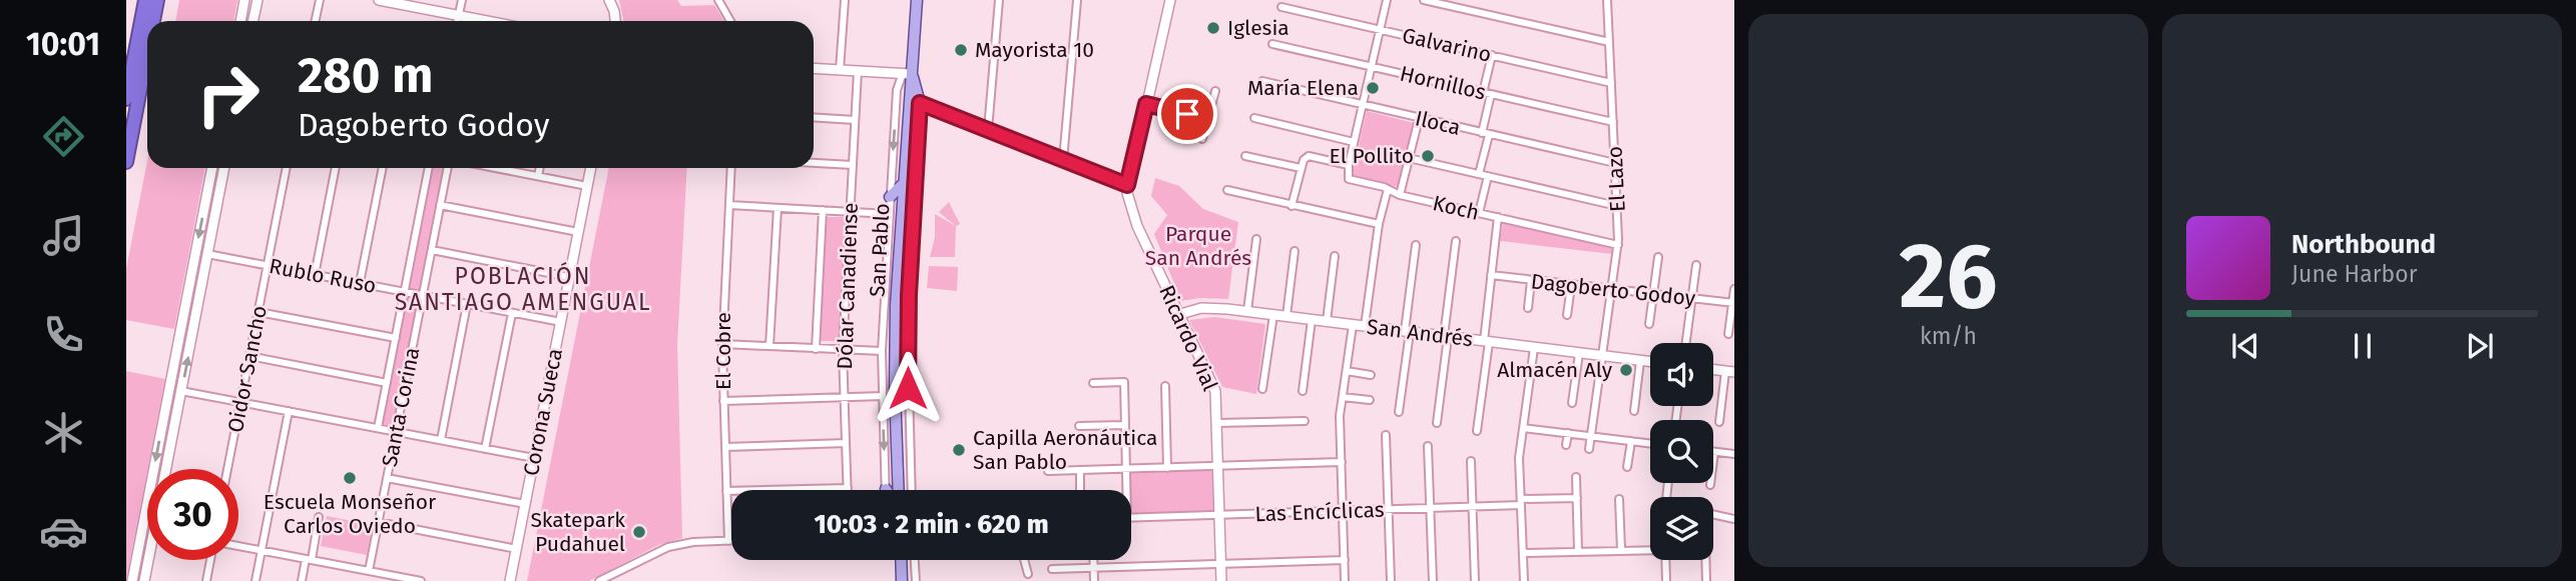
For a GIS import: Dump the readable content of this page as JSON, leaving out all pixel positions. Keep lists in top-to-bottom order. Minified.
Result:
{"streets":{"main road":["San Pablo"],"street":["Galvarino","Hornillos","Iloca","El Lazo","Koch","Rublo Ruso","Dólar Canadiense","Dagoberto Godoy","San Andrés","Ricardo Vial","El Cobre","Oidor Sancho","Santa Corina","Corona Sueca","Las Encíclicas"]},"crossings":[["Galvarino","El Lazo"],["Hornillos","El Lazo"],["Iloca","El Lazo"],["El Lazo","Koch"],["El Lazo","Dagoberto Godoy"],["El Lazo","San Andrés"],["Rublo Ruso","Oidor Sancho"],["Rublo Ruso","Santa Corina"],["Rublo Ruso","Corona Sueca"],["San Andrés","Ricardo Vial"],["Ricardo Vial","Las Encíclicas"]],"districts":["POBLACIÓN SANTIAGO AMENGUAL"],"parks":["Parque San Andrés"],"places":["Iglesia","Mayorista 10","María Elena","El Pollito","Almacén Aly","Capilla Aeronáutica San Pablo","Escuela Monseñor Carlos Oviedo","Skatepark Pudahuel"],"page":{"tabs":"10:01","tile":["26","km/h"],"turn":["280 m","Dagoberto Godoy"],"song":["Northbound","June Harbor"],"limit":"30","trip":"10:03 · 2 min · 620 m"}}
